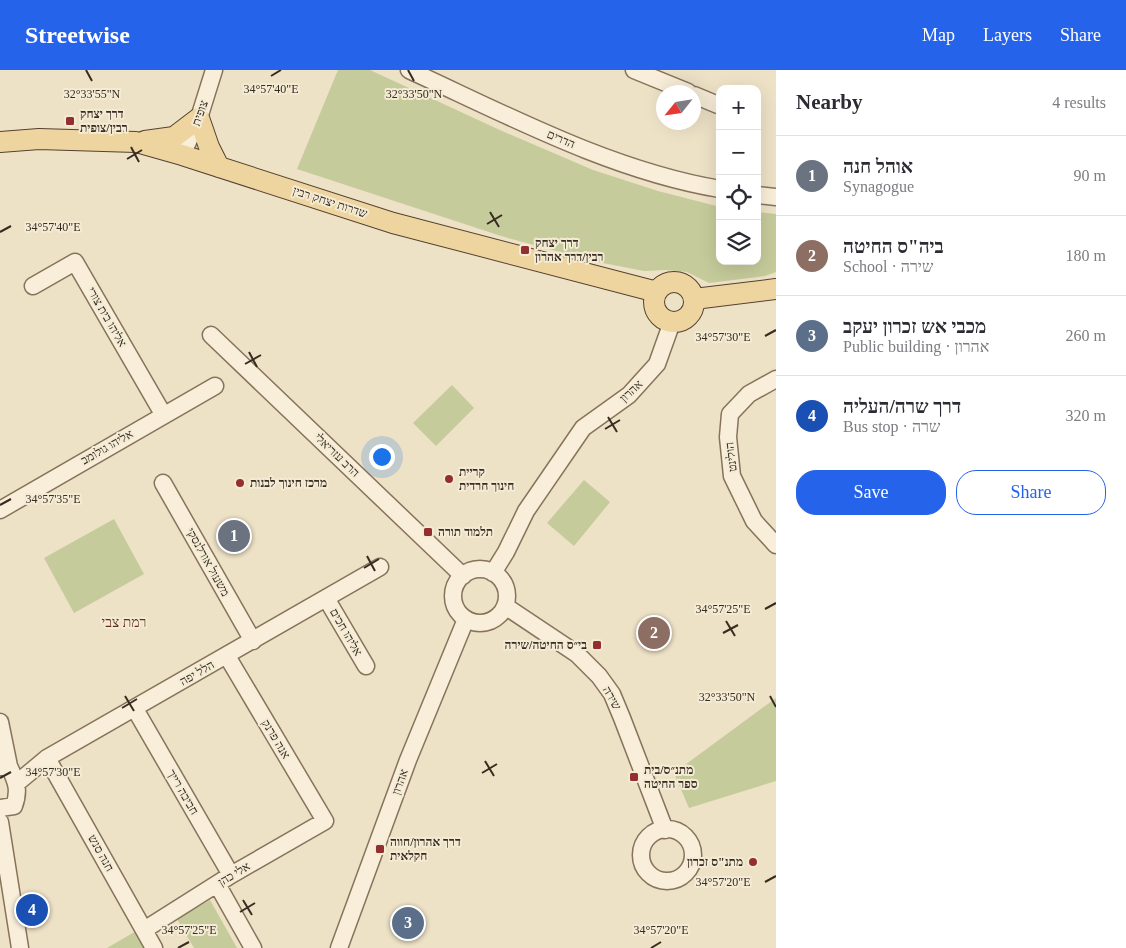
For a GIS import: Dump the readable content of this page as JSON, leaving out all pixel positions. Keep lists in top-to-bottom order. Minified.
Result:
{"streets":{"main road":["שדרות יצחק רבין"],"street":["צופית","הדרים","אליהו בית צורי","אהרון","אליהו גולומב","הרב עזריאלי","הולינט","משעול אורלנסקי","אליהו חכים","הלל יפה","שירה","אנה פרנק","חביבה רייך","חנה סנש","אלי כהן"]},"crossings":[["צופית","שדרות יצחק רבין"],["שדרות יצחק רבין","אהרון"],["אליהו בית צורי","אליהו גולומב"],["אהרון","הרב עזריאלי"],["אהרון","שירה"],["הרב עזריאלי","שירה"],["משעול אורלנסקי","הלל יפה"],["אליהו חכים","הלל יפה"],["הלל יפה","אנה פרנק"],["הלל יפה","חביבה רייך"],["הלל יפה","חנה סנש"],["אנה פרנק","אלי כהן"],["חביבה רייך","אלי כהן"],["חנה סנש","אלי כהן"]],"districts":["רמת צבי"],"places":{"transit":["דרך יצחק רבין/צופית","דרך יצחק רבין/דרך אהרון","תלמוד תורה","בי״ס החיטה/שירה","מתנ״ס/בית ספר החיטה","דרך אהרון/חווה חקלאית"],"other":["קריית חינוך חרדית","מרכז חינוך לבנות","מתנ\"ס זכרון"]},"north":"bottom left","page":{"header":"Streetwise","nav":["Map","Layers","Share"],"heading":["Nearby","4 results"],"map_buttons":["+","−"],"list":[{"mark":"1","name":"אוהל חנה","note":"Synagogue","value":"90 m"},{"mark":"2","name":"ביה\"ס החיטה","note":"School · שירה","value":"180 m"},{"mark":"3","name":"מכבי אש זכרון יעקב","note":"Public building · אהרון","value":"260 m"},{"mark":"4","name":"דרך שרה/העליה","note":"Bus stop · שרה","value":"320 m"}],"buttons":["Save","Share"],"pins":["1","2","4","3"]},"coordinates":["34°57'40\"E","32°33'55\"N","32°33'50\"N","34°57'30\"E","34°57'35\"E","34°57'25\"E","34°57'20\"E"]}
